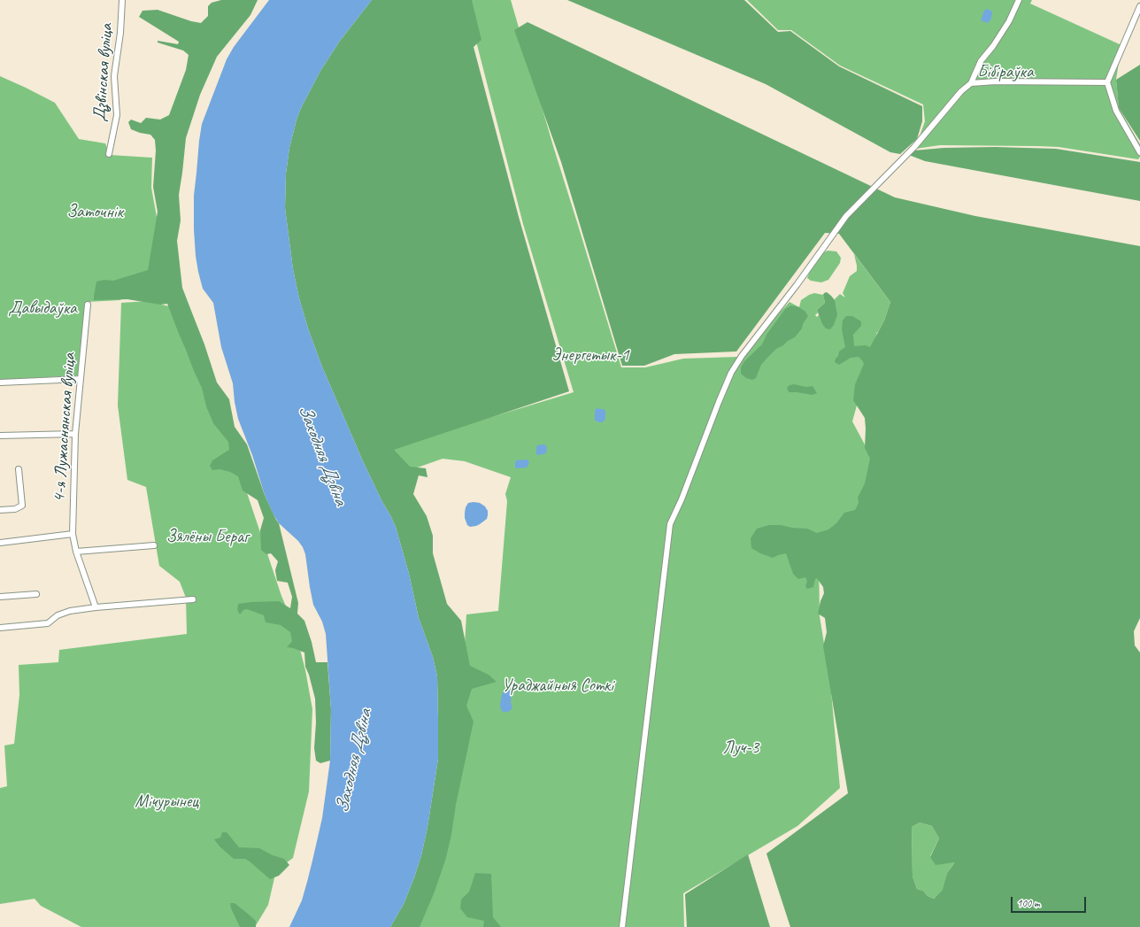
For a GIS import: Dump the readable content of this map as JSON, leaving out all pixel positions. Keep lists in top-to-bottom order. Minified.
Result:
{"streets":{"street":["Дзвінская вуліца","4-я Лужаснянская вуліца"]},"water":["Заходняя Дзвіна"],"parks":["Бібіраўка","Заточнік","Давыдаўка","Энергетык-1","Зялёны Бераг","Ураджайныя Соткі","Луч-3","Мічурынец"],"scale_bar":"100 m"}
